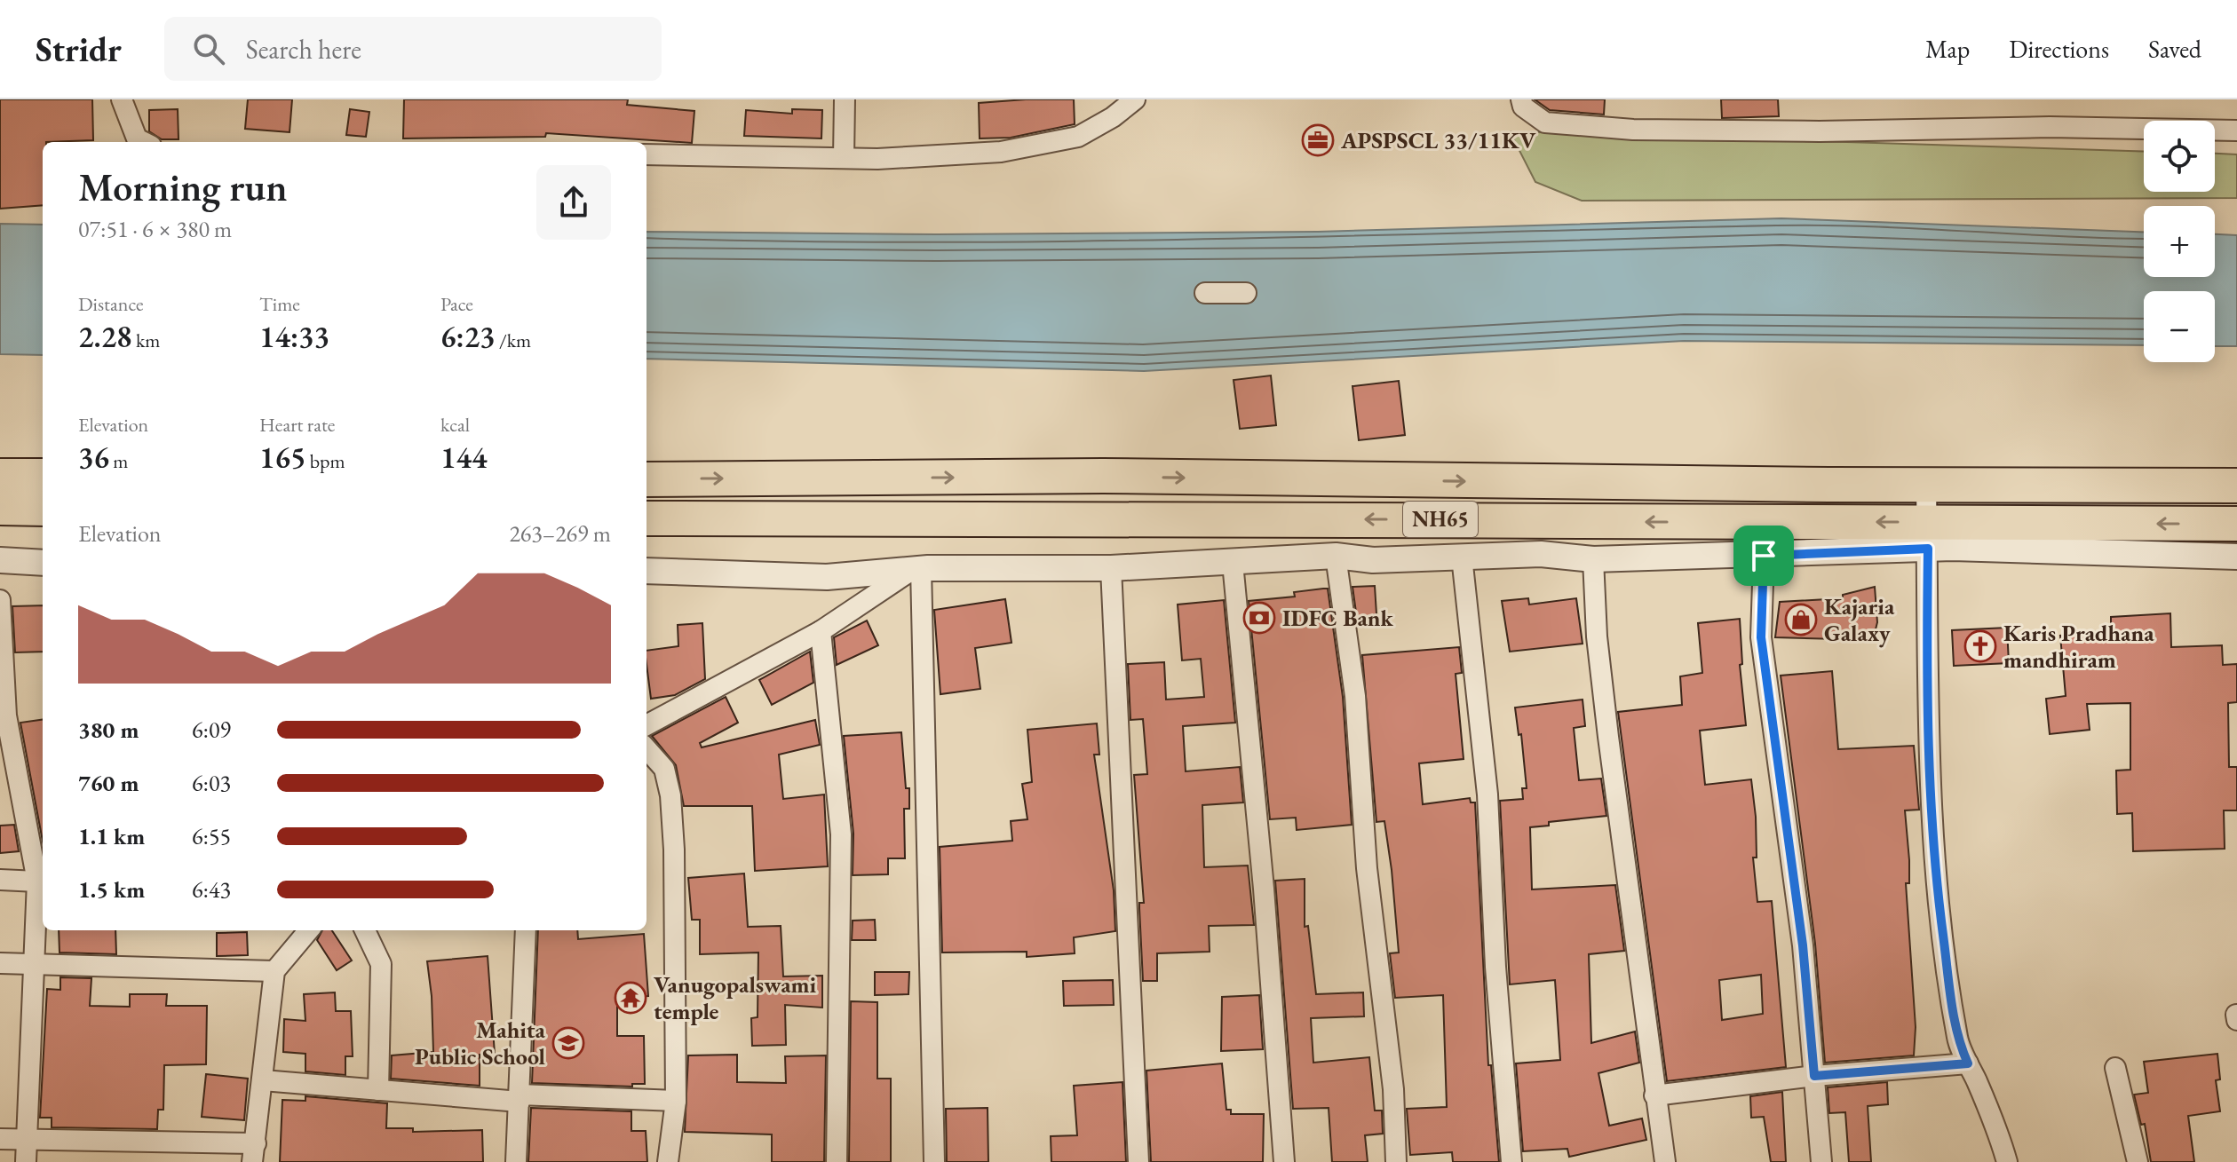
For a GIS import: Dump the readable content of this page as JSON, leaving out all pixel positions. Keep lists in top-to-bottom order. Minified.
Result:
{"streets":{"highway":["NH65"]},"places":{"office":["APSPSCL 33/11KV"],"bank":["IDFC Bank"],"shop":["Kajaria Galaxy"],"church":["Karis Pradhana mandhiram"],"temple":["Vanugopalswami temple"],"school or university":["Mahita Public School"]},"page":{"header":"Stridr","search":"Search here","nav":["Map","Directions","Saved"],"map_buttons":["+","−"],"heading":["Morning run","07:51 · 6 × 380 m"],"stats":[["Distance","2.28 km"],["Time","14:33"],["Pace","6:23 /km"],["Elevation","36 m"],["Heart rate","165 bpm"],["kcal","144"]],"chart":["Elevation","263–269 m"],"list":[{"name":"380 m","note":"6:09"},{"name":"760 m","note":"6:03"},{"name":"1.1 km","note":"6:55"},{"name":"1.5 km","note":"6:43"}]}}
